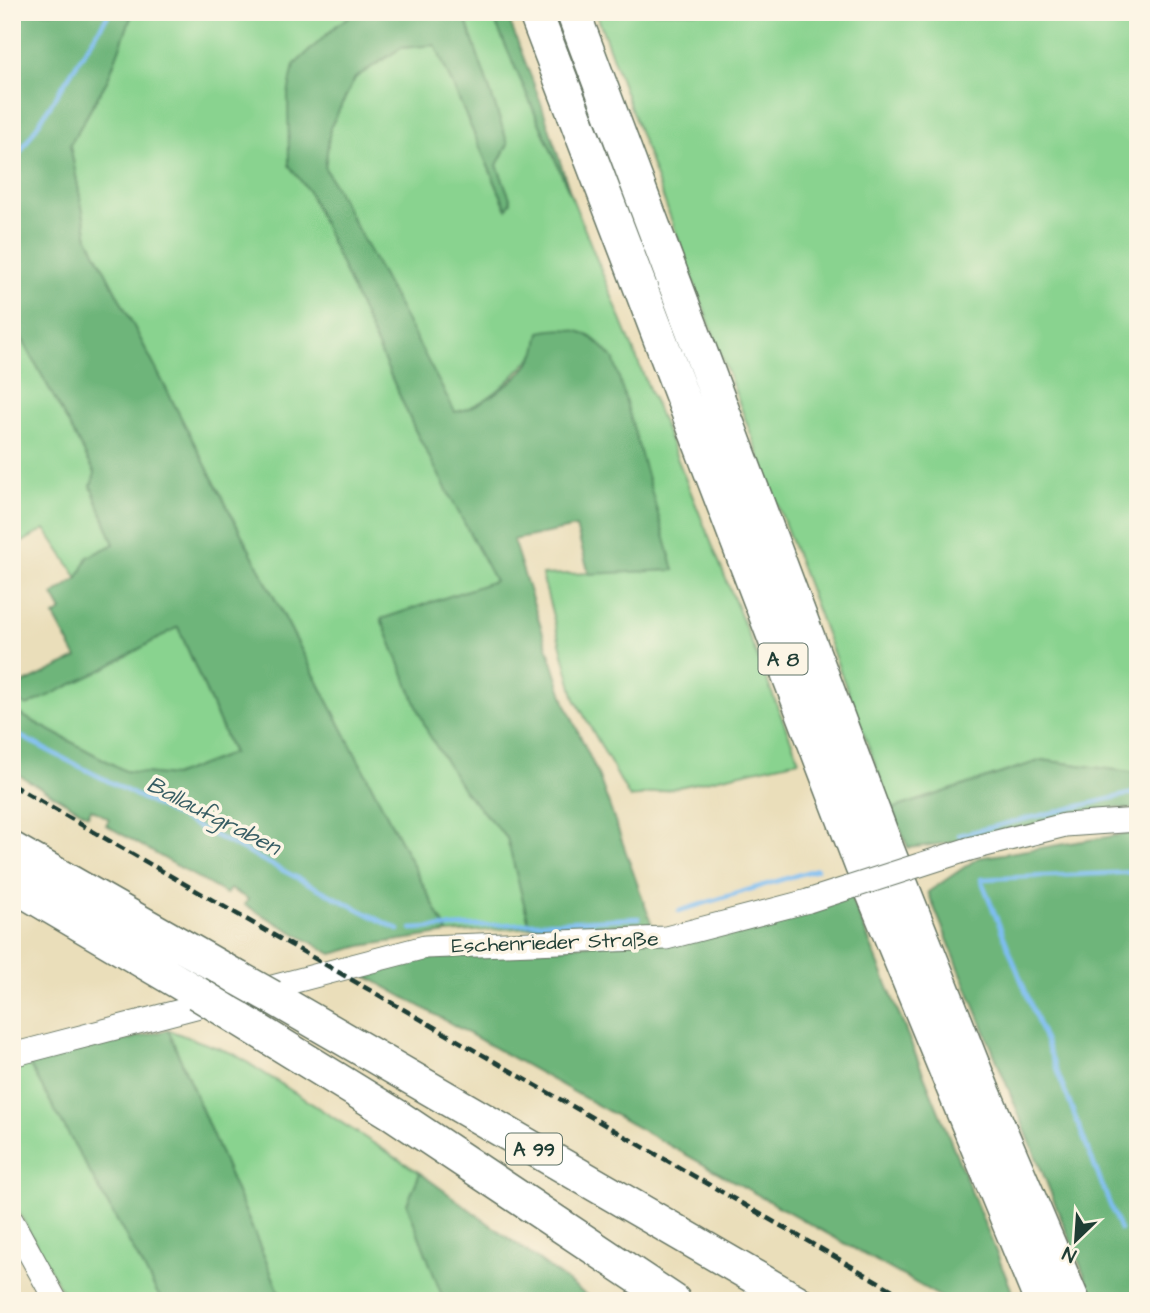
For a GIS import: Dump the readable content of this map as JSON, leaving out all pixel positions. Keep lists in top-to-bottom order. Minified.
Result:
{"streets":{"highway":["A 8","A 99"],"street":["Eschenrieder Straße"]},"water":["Ballaufgraben"],"north":"bottom left"}
